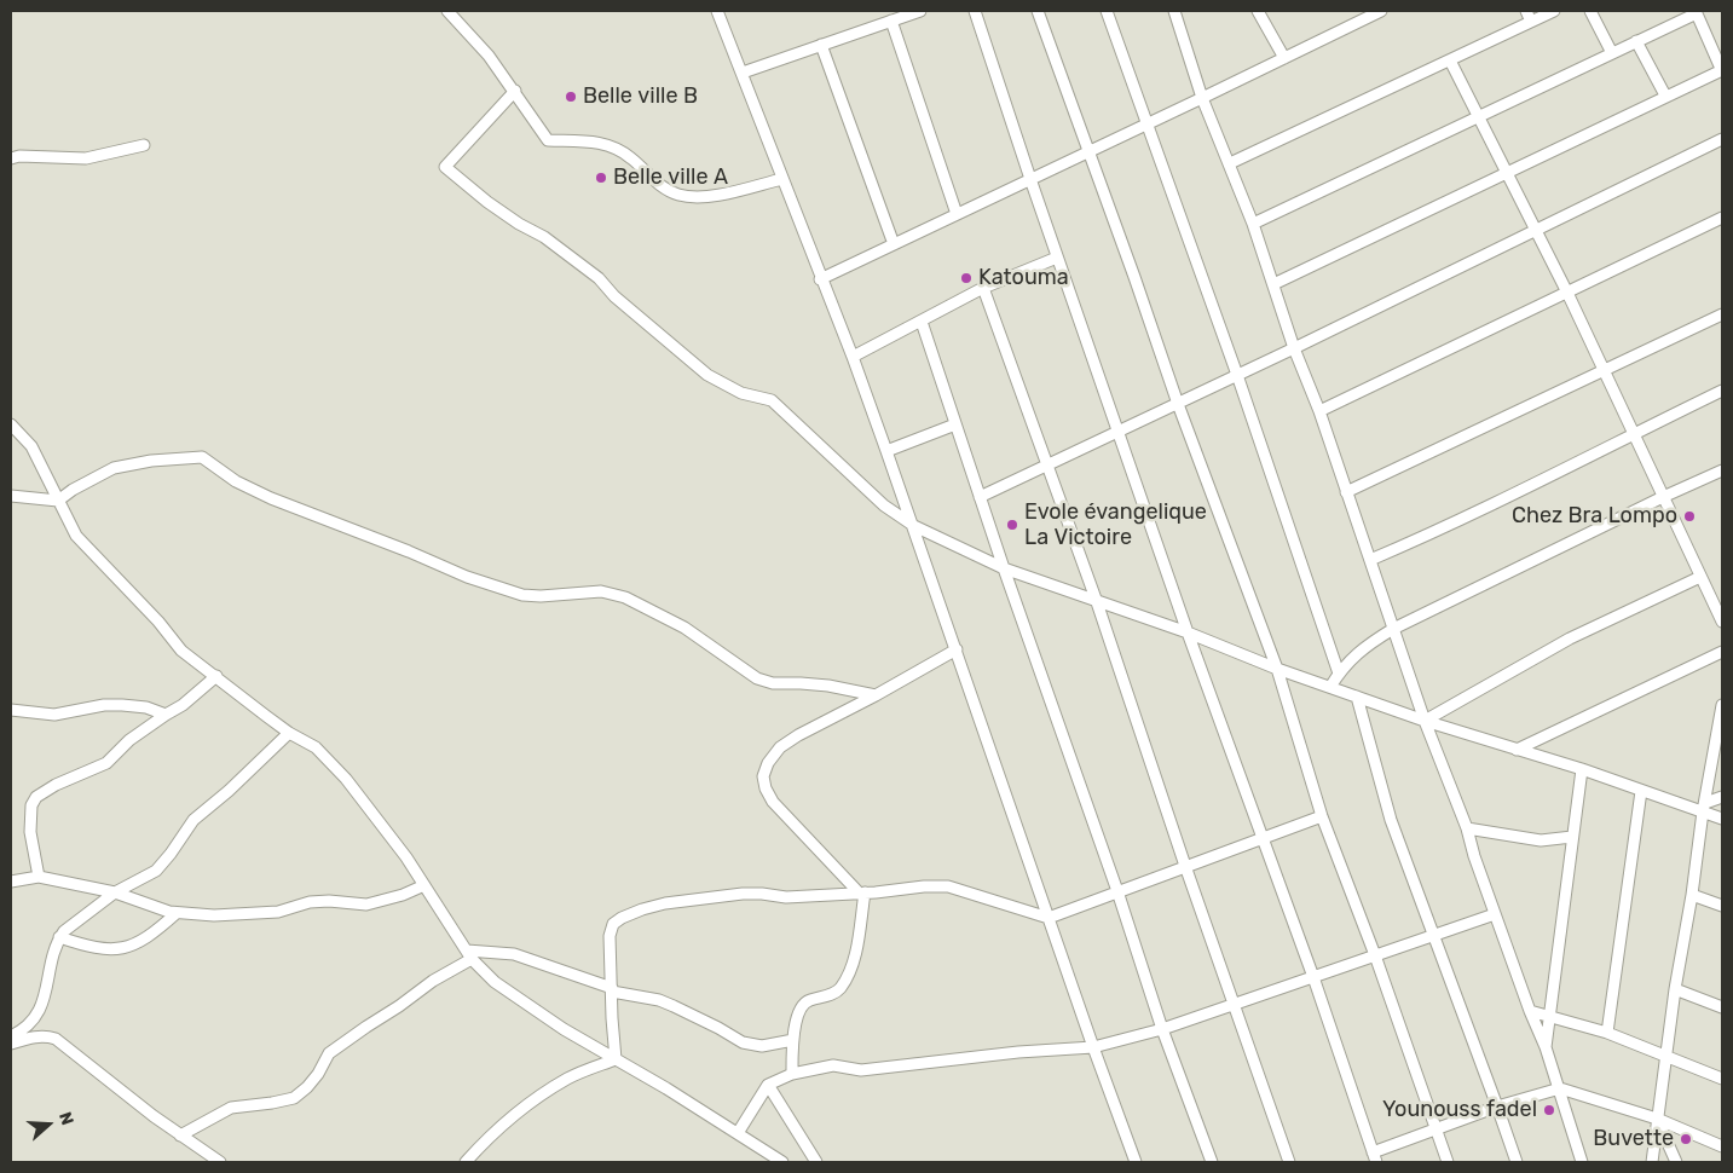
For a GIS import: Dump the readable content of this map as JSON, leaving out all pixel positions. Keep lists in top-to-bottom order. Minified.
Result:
{"places":["Belle ville B","Belle ville A","Katouma","Chez Bra Lompo","Evole évangelique La Victoire","Younouss fadel","Buvette"],"north":"right"}
